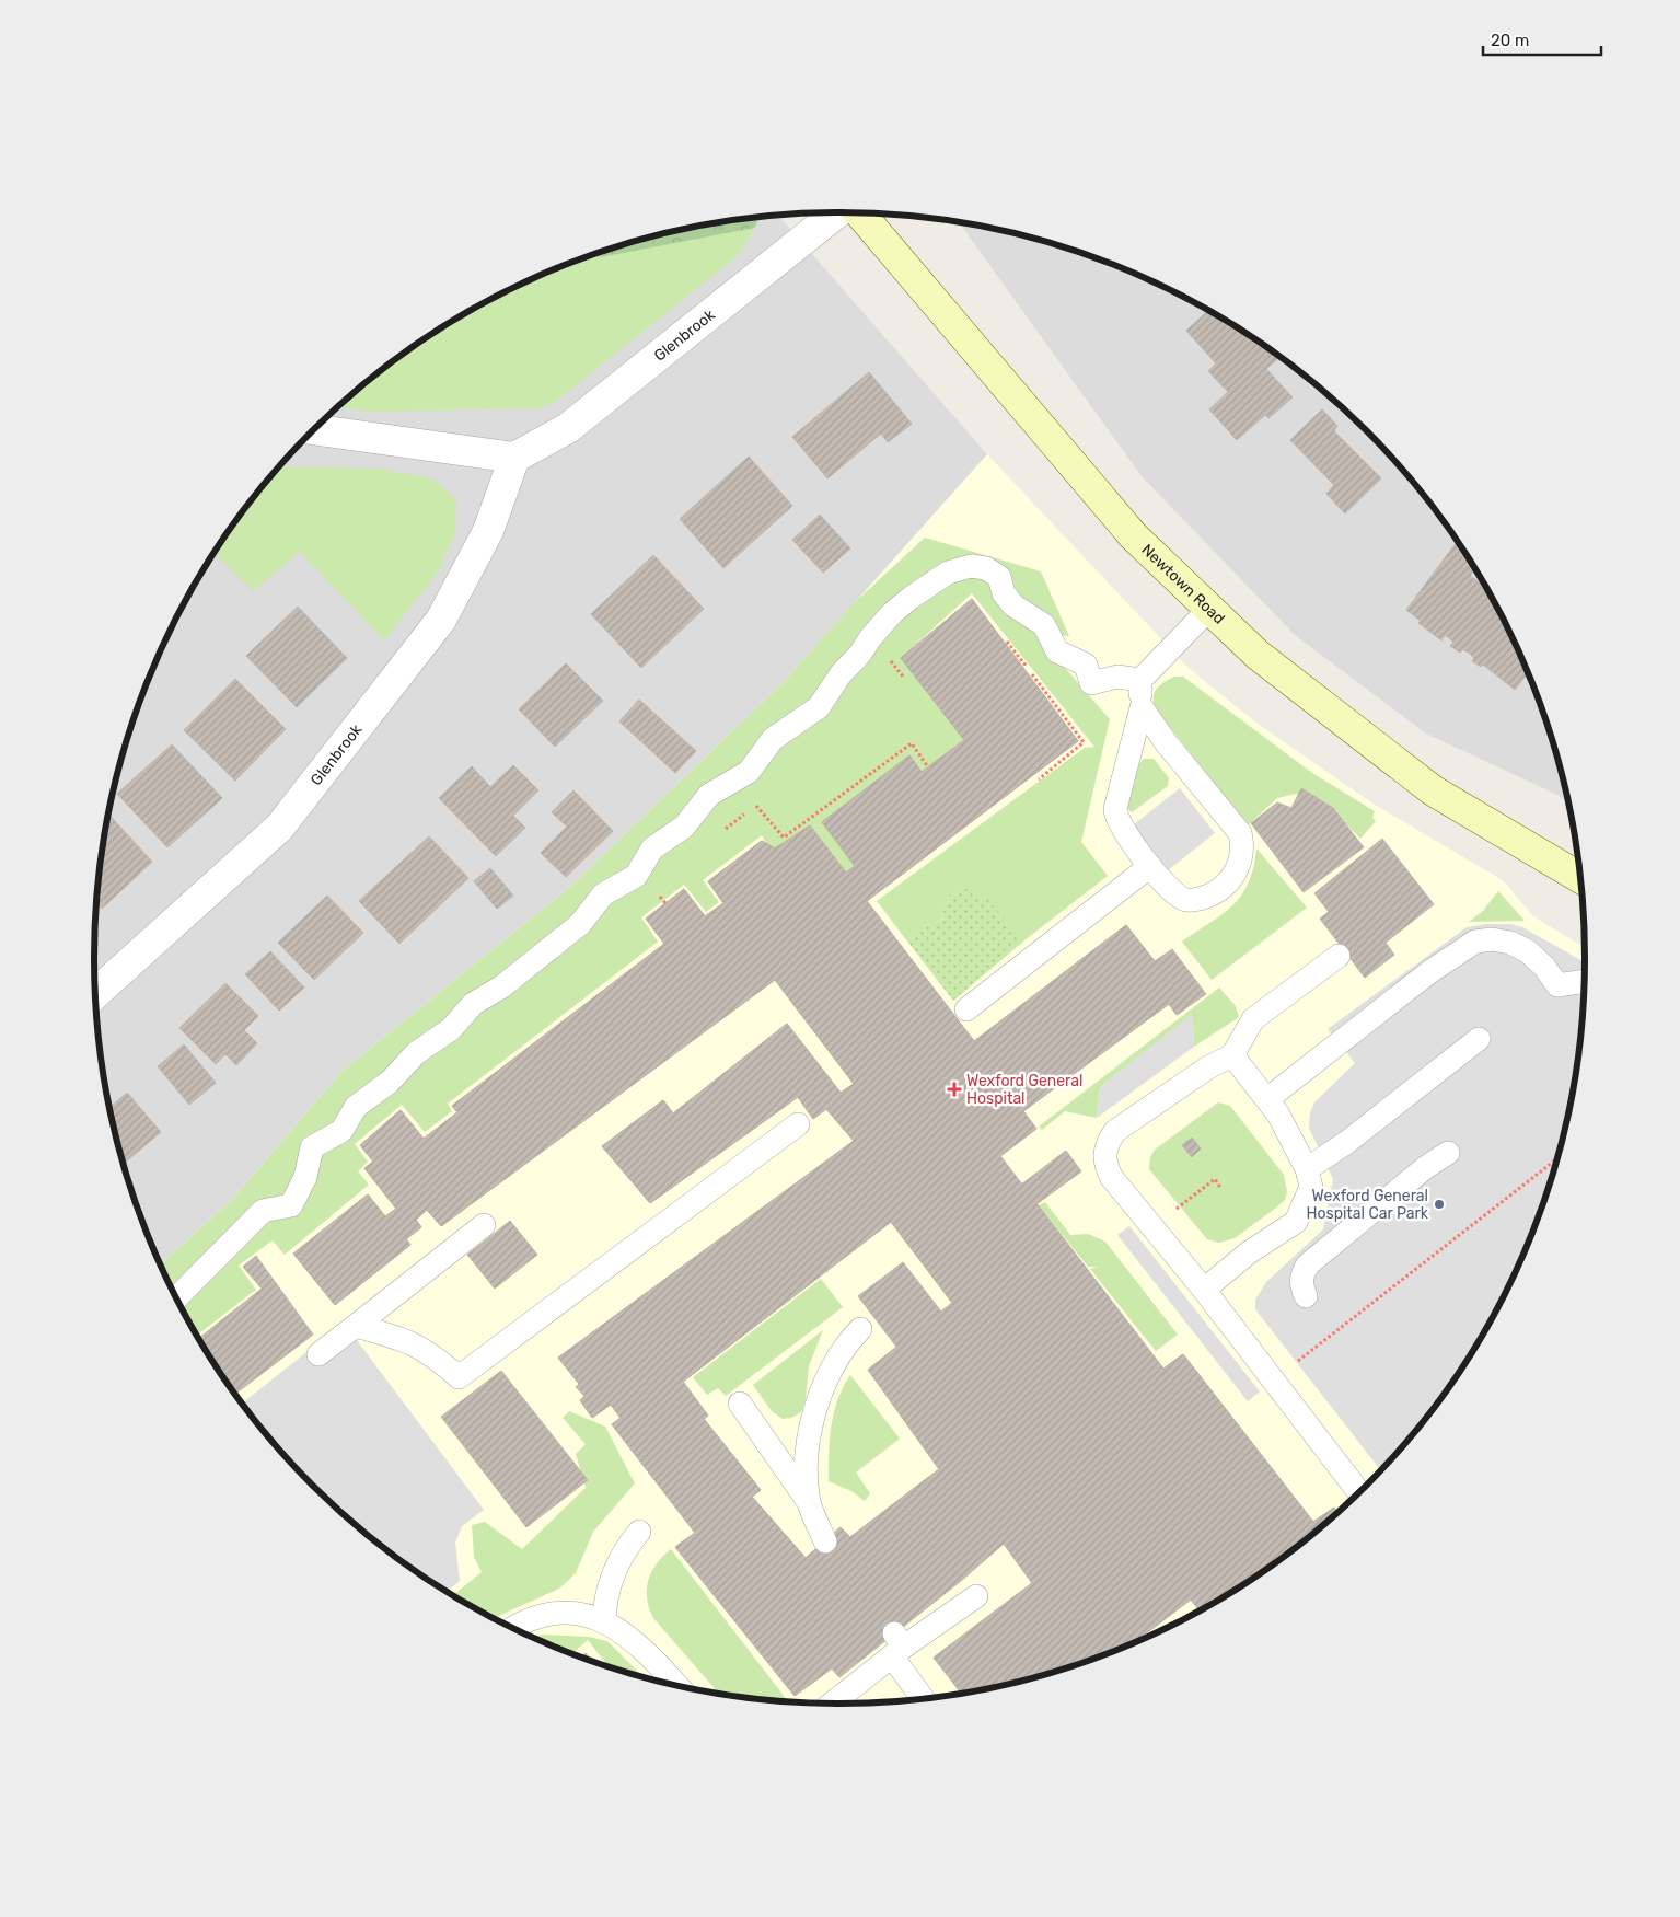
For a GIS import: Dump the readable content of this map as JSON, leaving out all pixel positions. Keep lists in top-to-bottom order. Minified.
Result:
{"streets":{"main road":["Newtown Road"],"street":["Glenbrook"]},"places":{"health":["Wexford General Hospital"],"other":["Wexford General Hospital Car Park"]},"scale_bar":"20 m"}
